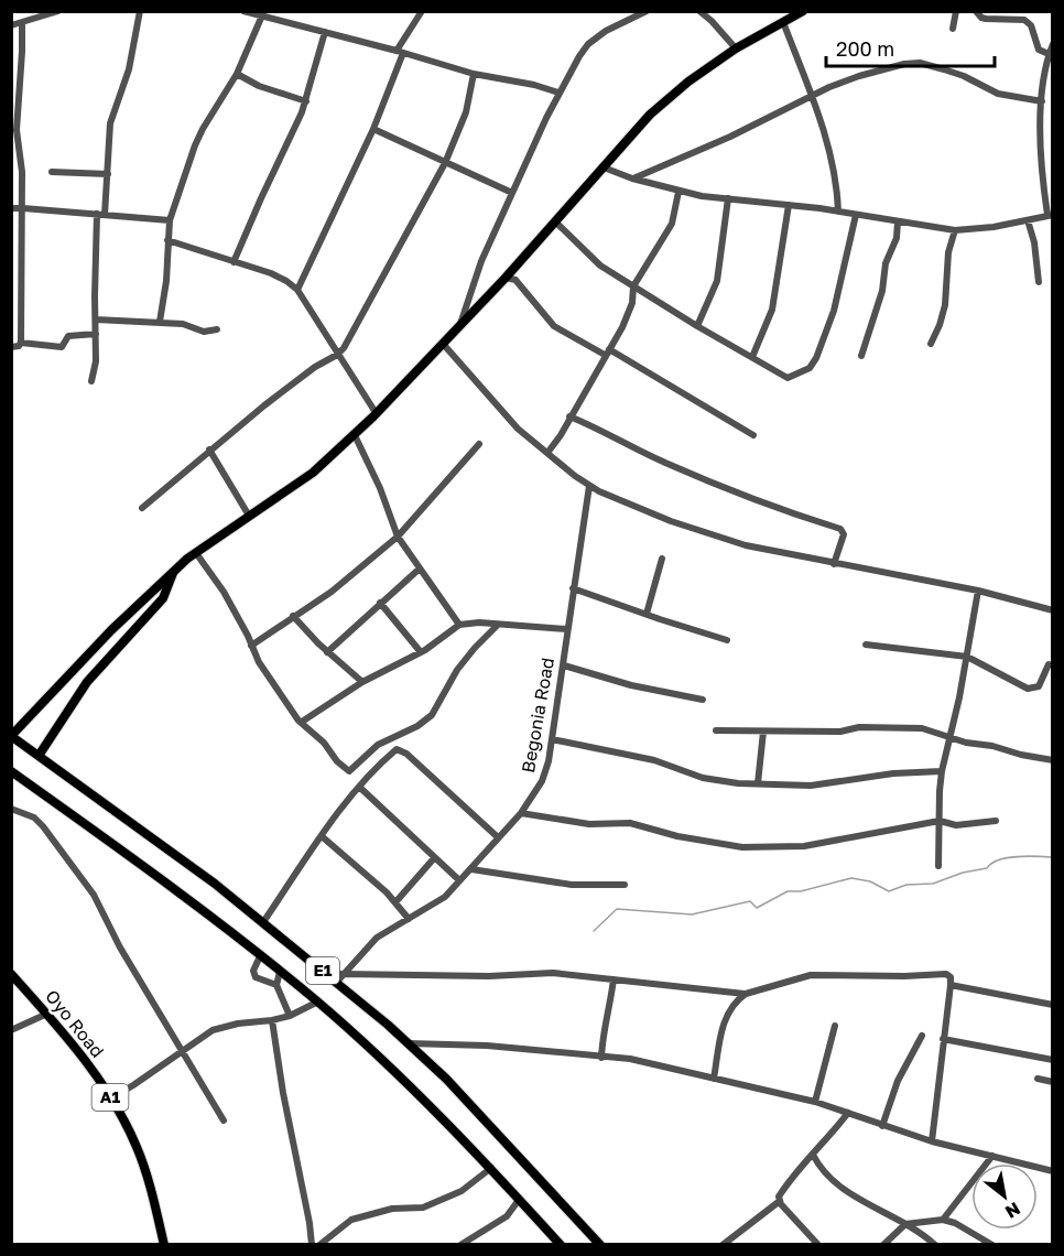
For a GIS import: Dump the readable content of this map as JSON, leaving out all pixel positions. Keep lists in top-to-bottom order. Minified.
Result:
{"streets":{"highway":["E1","Oyo Road","A1"],"street":["Begonia Road"]},"crossings":[["Begonia Road","E1"]],"scale_bar":"200 m","north":"bottom right"}
